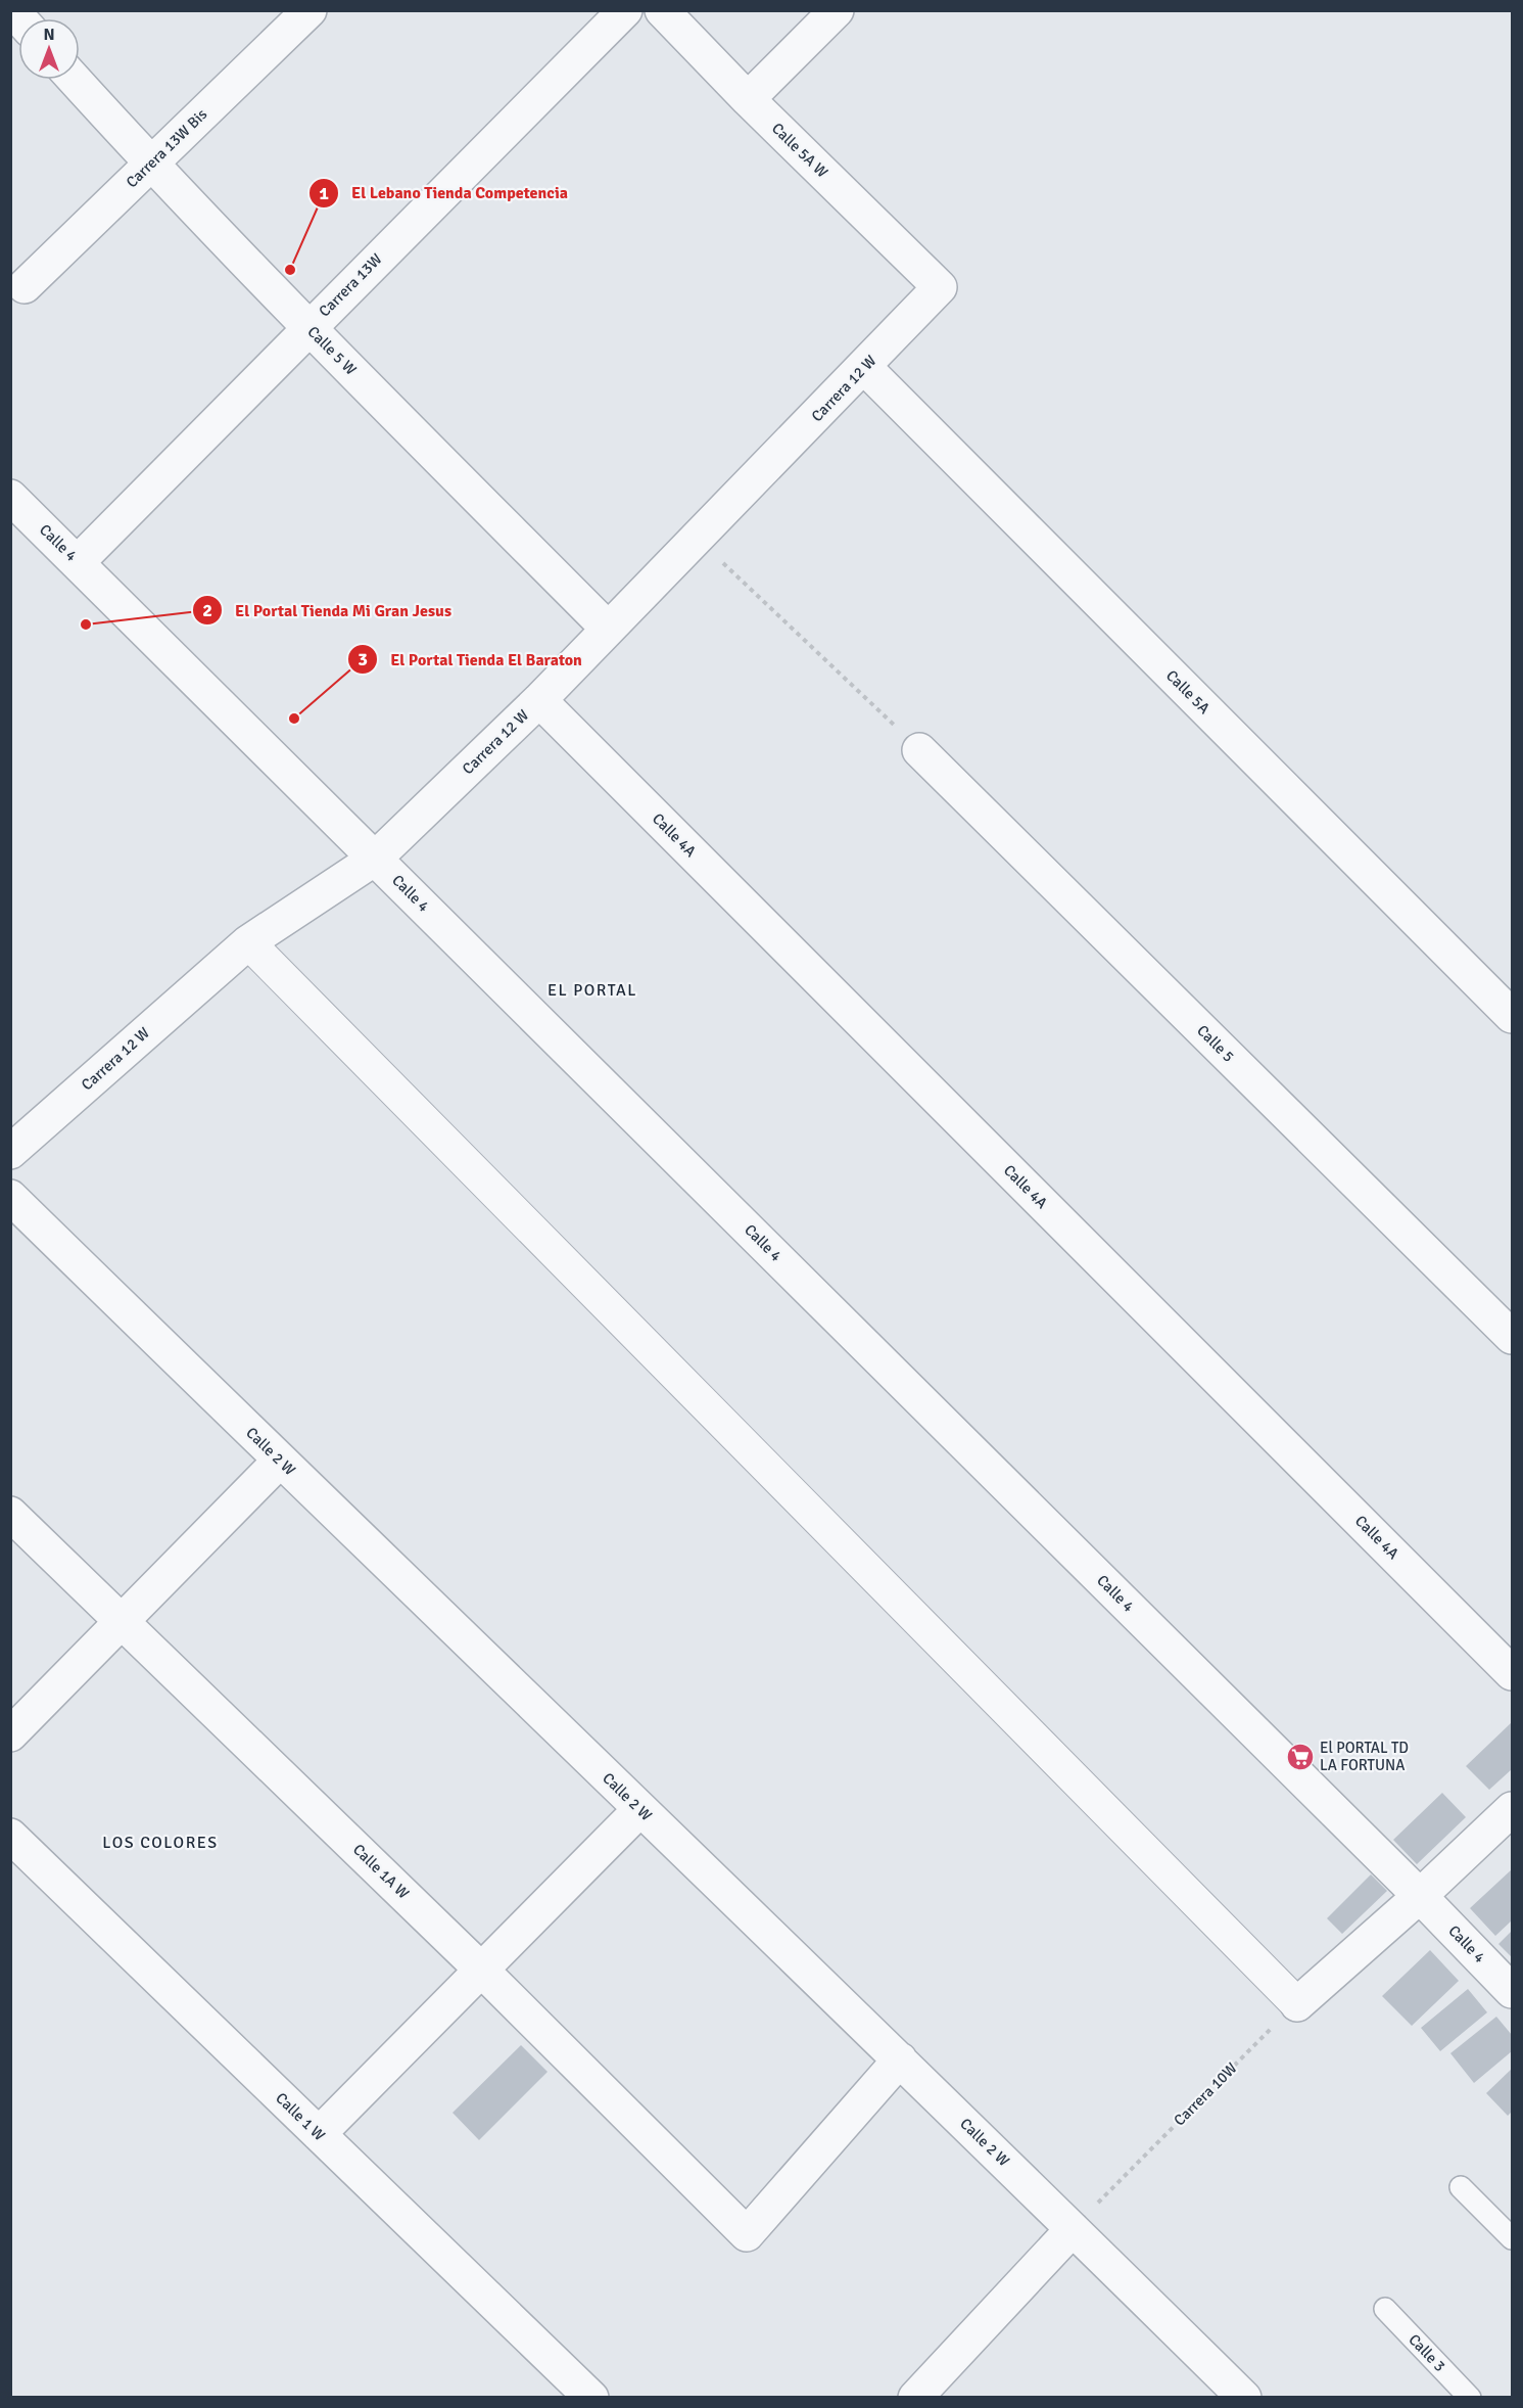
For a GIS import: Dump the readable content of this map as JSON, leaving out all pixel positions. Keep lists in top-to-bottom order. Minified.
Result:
{"streets":{"street":["Carrera 13W Bis","Calle 5A W","Carrera 13W","Calle 5 W","Carrera 12 W","Calle 4","Calle 5A","Calle 4A","Calle 5","Calle 2 W","Calle 1A W","Calle 1 W"],"lane":["Calle 3"],"path":["Carrera 10W"]},"crossings":[["Carrera 13W Bis","Calle 5 W"],["Calle 5A W","Carrera 12 W"],["Carrera 13W","Calle 5 W"],["Carrera 13W","Calle 4"],["Calle 5 W","Carrera 12 W"],["Carrera 12 W","Calle 4"],["Carrera 12 W","Calle 5A"],["Carrera 12 W","Calle 4A"],["Calle 2 W","Calle 1A W"],["Calle 2 W","Carrera 10W"]],"districts":["EL PORTAL","LOS COLORES"],"places":{"other":["El Lebano Tienda Competencia","El Portal Tienda Mi Gran Jesus","El Portal Tienda El Baraton"],"supermarket":["El PORTAL TD LA FORTUNA"]},"north":"top"}
